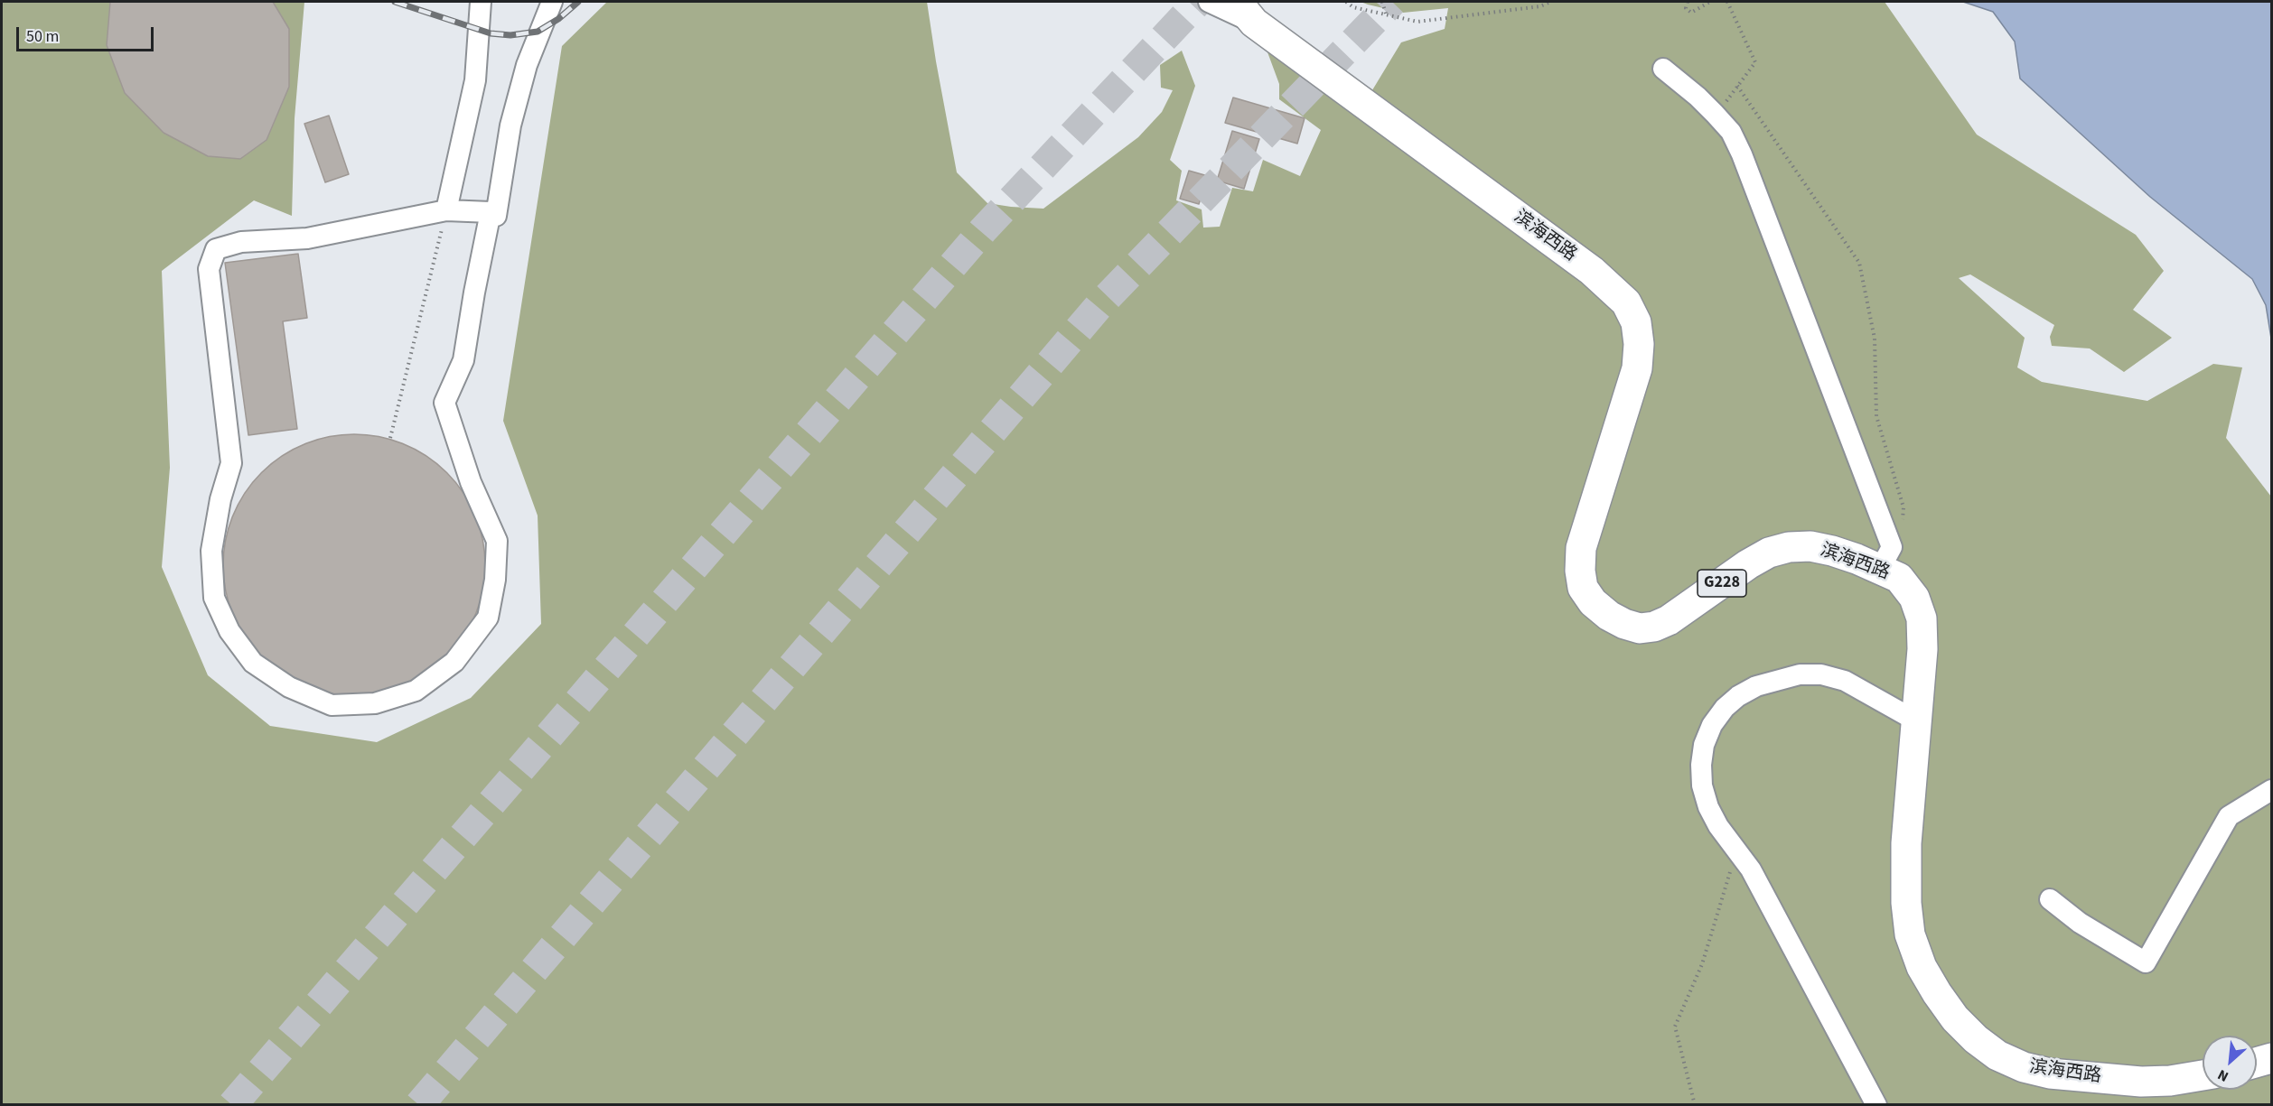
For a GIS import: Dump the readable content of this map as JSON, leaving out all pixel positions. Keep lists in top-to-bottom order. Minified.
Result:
{"streets":{"highway":["滨海西路","G228"]},"scale_bar":"50 m","north":"bottom left"}
